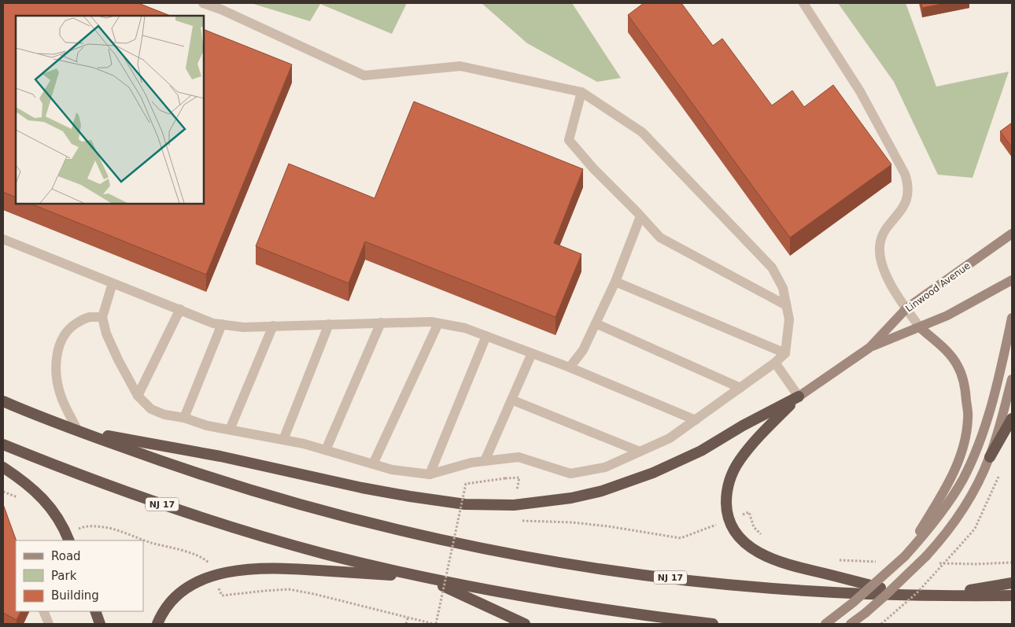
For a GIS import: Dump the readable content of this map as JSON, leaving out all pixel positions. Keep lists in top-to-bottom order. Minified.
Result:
{"streets":{"highway":["NJ 17"],"main road":["Linwood Avenue"]},"legend":["Road","Park","Building"]}
